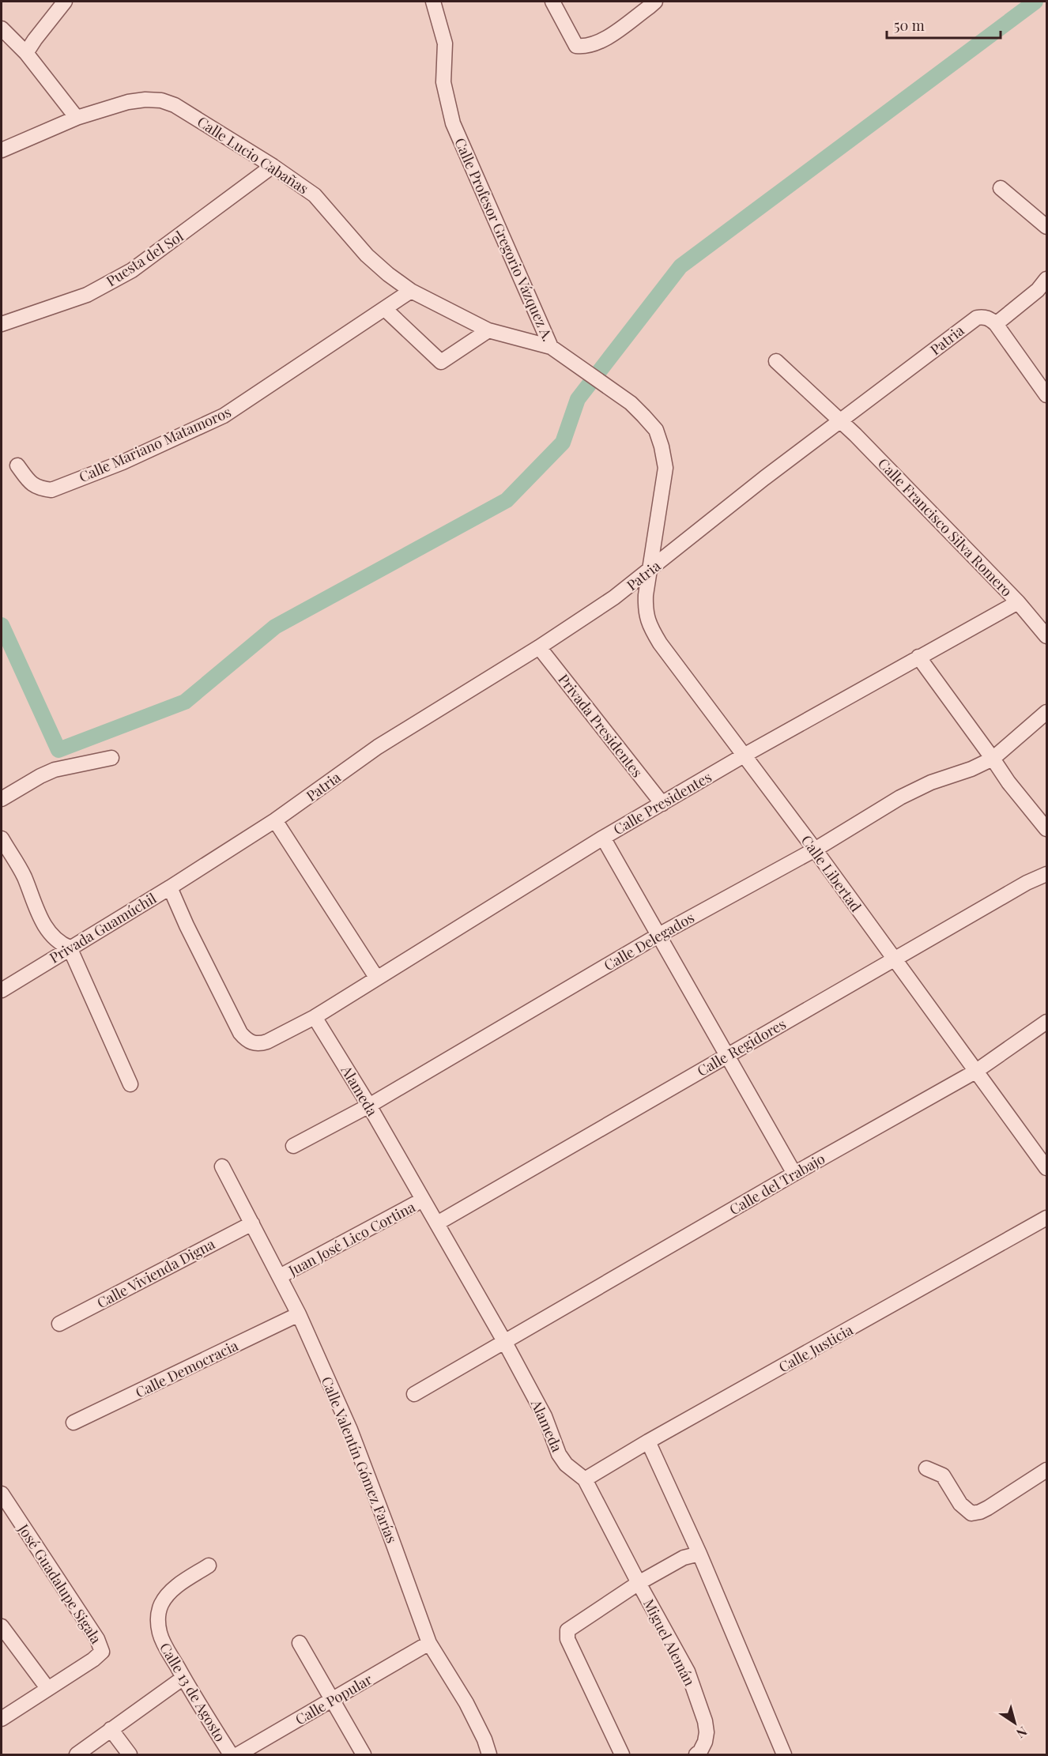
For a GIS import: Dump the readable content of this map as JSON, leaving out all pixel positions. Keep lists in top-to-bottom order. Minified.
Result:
{"streets":{"street":["Calle Lucio Cabañas","Calle Profesor Gregorio Vázquez A.","Puesta del Sol","Patria","Calle Mariano Matamoros","Calle Francisco Silva Romero","Privada Presidentes","Calle Presidentes","Calle Libertad","Privada Guamúchil","Calle Delegados","Calle Regidores","Alameda","Calle del Trabajo","Juan José Lico Cortina","Calle Vivienda Digna","Calle Justicia","Calle Democracia","Calle Valentín Gómez Farías","José Guadalupe Sigala","Miguel Alemán","Calle 13 de Agosto","Calle Popular"]},"crossings":[["Calle Lucio Cabañas","Calle Profesor Gregorio Vázquez A."],["Calle Lucio Cabañas","Puesta del Sol"],["Calle Lucio Cabañas","Calle Mariano Matamoros"],["Calle Profesor Gregorio Vázquez A.","Patria"],["Calle Profesor Gregorio Vázquez A.","Calle Libertad"],["Patria","Calle Francisco Silva Romero"],["Patria","Privada Presidentes"],["Patria","Calle Libertad"],["Patria","Privada Guamúchil"],["Calle Francisco Silva Romero","Calle Presidentes"],["Privada Presidentes","Calle Presidentes"],["Calle Presidentes","Calle Libertad"],["Calle Presidentes","Privada Guamúchil"],["Calle Presidentes","Alameda"],["Calle Libertad","Calle Delegados"],["Calle Libertad","Calle Regidores"],["Calle Libertad","Calle del Trabajo"],["Privada Guamúchil","Alameda"],["Calle Delegados","Alameda"],["Calle Regidores","Alameda"],["Alameda","Calle del Trabajo"],["Alameda","Juan José Lico Cortina"],["Alameda","Calle Justicia"],["Alameda","Miguel Alemán"],["Juan José Lico Cortina","Calle Valentín Gómez Farías"],["Calle Vivienda Digna","Calle Valentín Gómez Farías"],["Calle Democracia","Calle Valentín Gómez Farías"],["Calle Valentín Gómez Farías","Calle Popular"]],"scale_bar":"50 m","north":"bottom right"}
